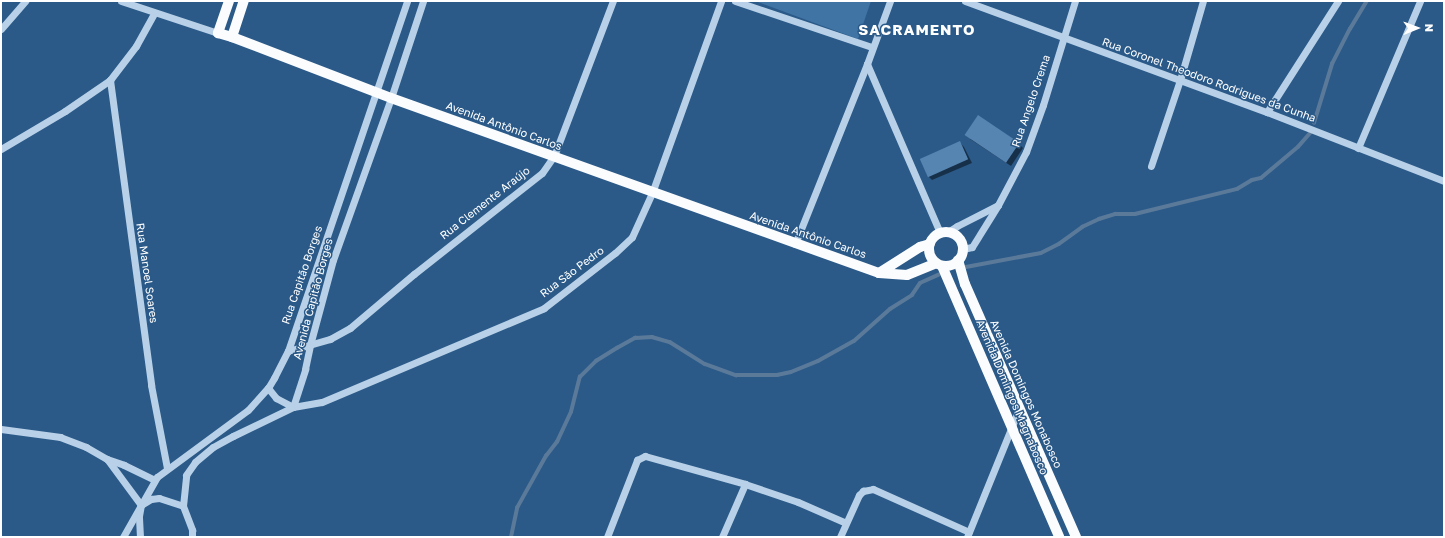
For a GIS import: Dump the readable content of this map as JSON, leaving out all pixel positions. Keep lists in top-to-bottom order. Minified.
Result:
{"streets":{"main road":["Avenida Antônio Carlos","Avenida Domingos Monabosco","Avenida Domingos Magnabosco"],"street":["Rua Coronel Theodoro Rodrigues da Cunha","Rua Angelo Crema","Rua Clemente Araújo","Rua São Pedro","Rua Manoel Soares","Rua Capitão Borges","Avenida Capitão Borges"]},"crossings":[["Rua Coronel Theodoro Rodrigues da Cunha","Rua Angelo Crema"],["Rua Angelo Crema","Avenida Antônio Carlos"],["Rua Angelo Crema","Avenida Domingos Monabosco"],["Rua Angelo Crema","Avenida Domingos Magnabosco"],["Avenida Antônio Carlos","Rua Clemente Araújo"],["Avenida Antônio Carlos","Rua São Pedro"],["Avenida Antônio Carlos","Rua Capitão Borges"],["Avenida Antônio Carlos","Avenida Capitão Borges"],["Avenida Antônio Carlos","Avenida Domingos Monabosco"],["Avenida Antônio Carlos","Avenida Domingos Magnabosco"],["Rua Clemente Araújo","Rua Capitão Borges"],["Rua Clemente Araújo","Avenida Capitão Borges"],["Rua São Pedro","Avenida Capitão Borges"],["Rua Manoel Soares","Rua Capitão Borges"],["Avenida Domingos Monabosco","Avenida Domingos Magnabosco"]],"districts":["SACRAMENTO"],"north":"right"}
